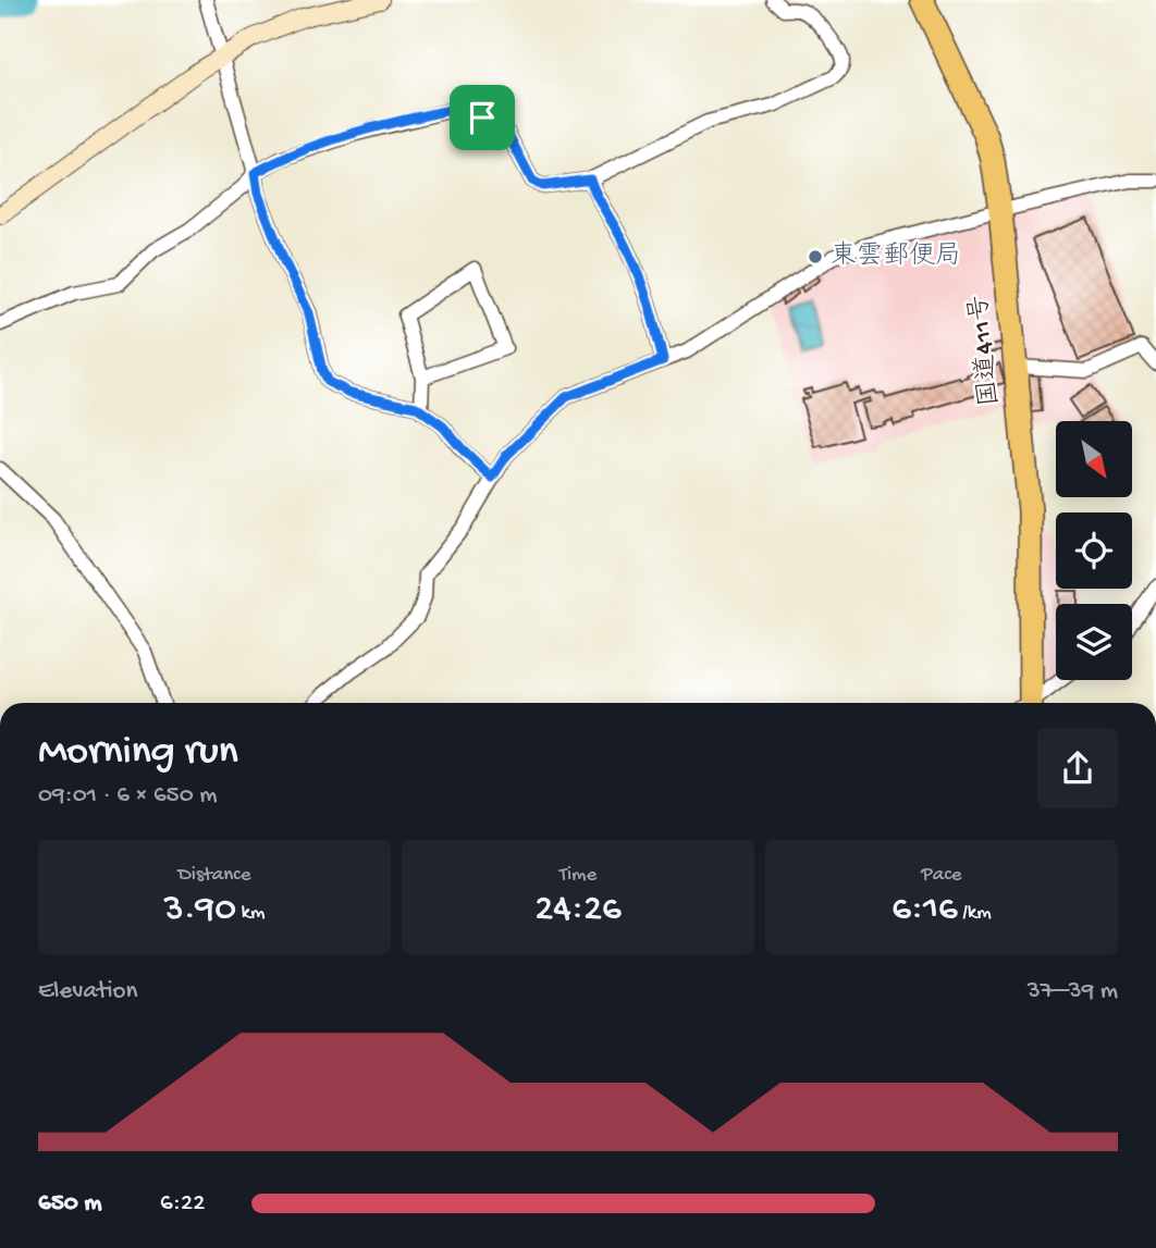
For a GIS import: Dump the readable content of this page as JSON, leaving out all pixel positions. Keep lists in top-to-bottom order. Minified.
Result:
{"streets":{"highway":["国道411号"]},"places":["東雲郵便局"],"north":"bottom right","page":{"heading":["Morning run","09:01 · 6 × 650 m"],"stats":[["Distance","3.90 km"],["Time","24:26"],["Pace","6:16 /km"]],"chart":["Elevation","37–39 m"],"list":[{"name":"650 m","note":"6:22"}]}}
